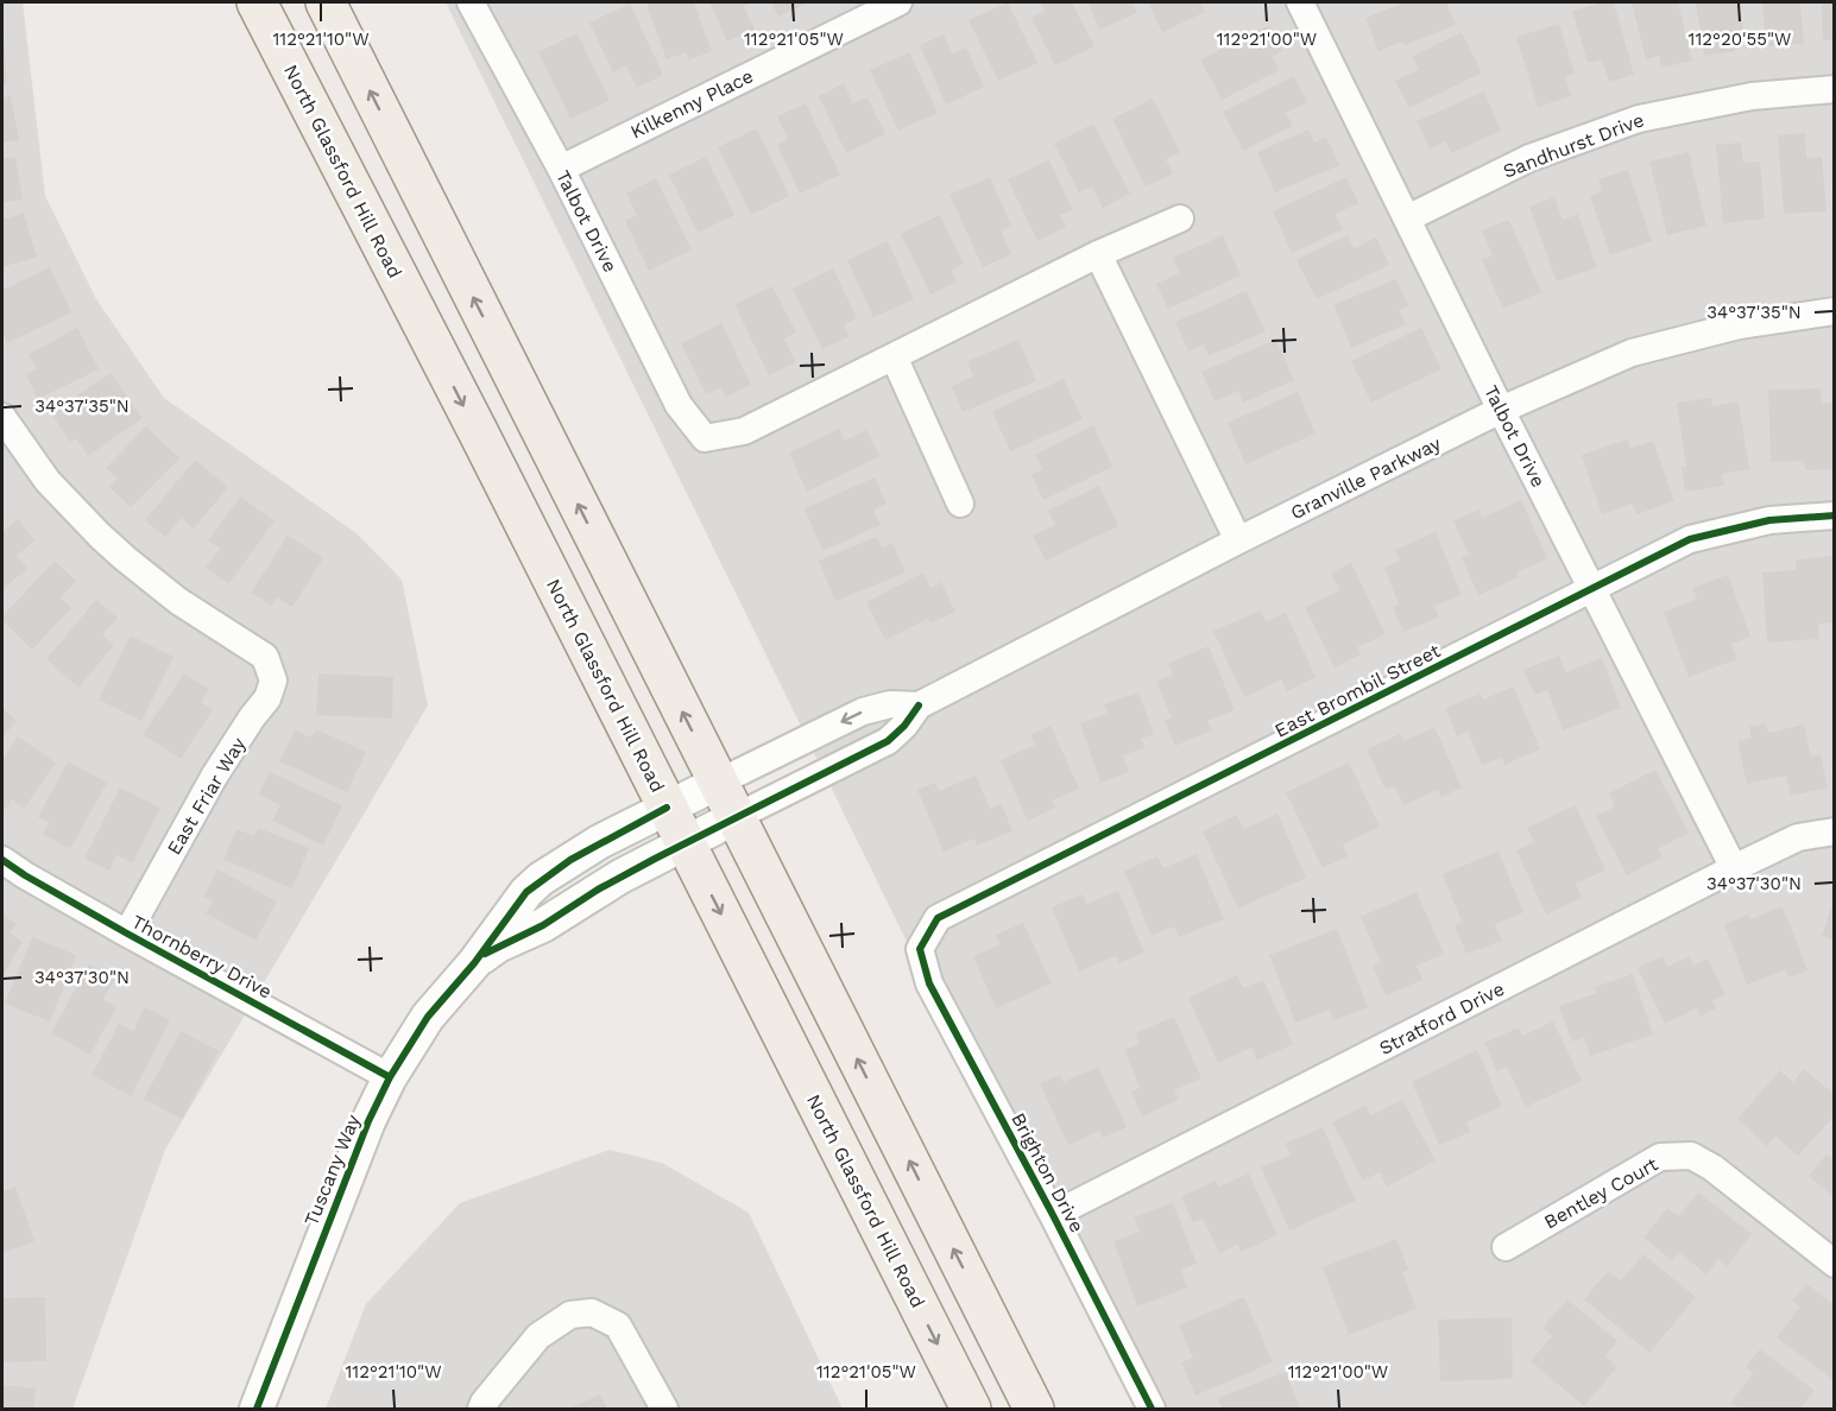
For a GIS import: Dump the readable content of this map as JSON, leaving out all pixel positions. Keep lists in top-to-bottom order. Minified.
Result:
{"streets":{"main road":["North Glassford Hill Road"],"street":["Kilkenny Place","Sandhurst Drive","Talbot Drive","Granville Parkway","East Brombil Street","East Friar Way","Thornberry Drive","Stratford Drive","Tuscany Way","Brighton Drive","Bentley Court"]},"crossings":[["Kilkenny Place","Talbot Drive"],["Sandhurst Drive","Talbot Drive"],["North Glassford Hill Road","Tuscany Way"],["Talbot Drive","Granville Parkway"],["Talbot Drive","East Brombil Street"],["Talbot Drive","Stratford Drive"],["Granville Parkway","Tuscany Way"],["East Brombil Street","Brighton Drive"],["East Friar Way","Thornberry Drive"],["Thornberry Drive","Tuscany Way"],["Stratford Drive","Brighton Drive"]],"coordinates":["112°21'10\"W","112°21'05\"W","112°21'00\"W","112°20'55\"W","34°37'35\"N","34°37'30\"N"]}
